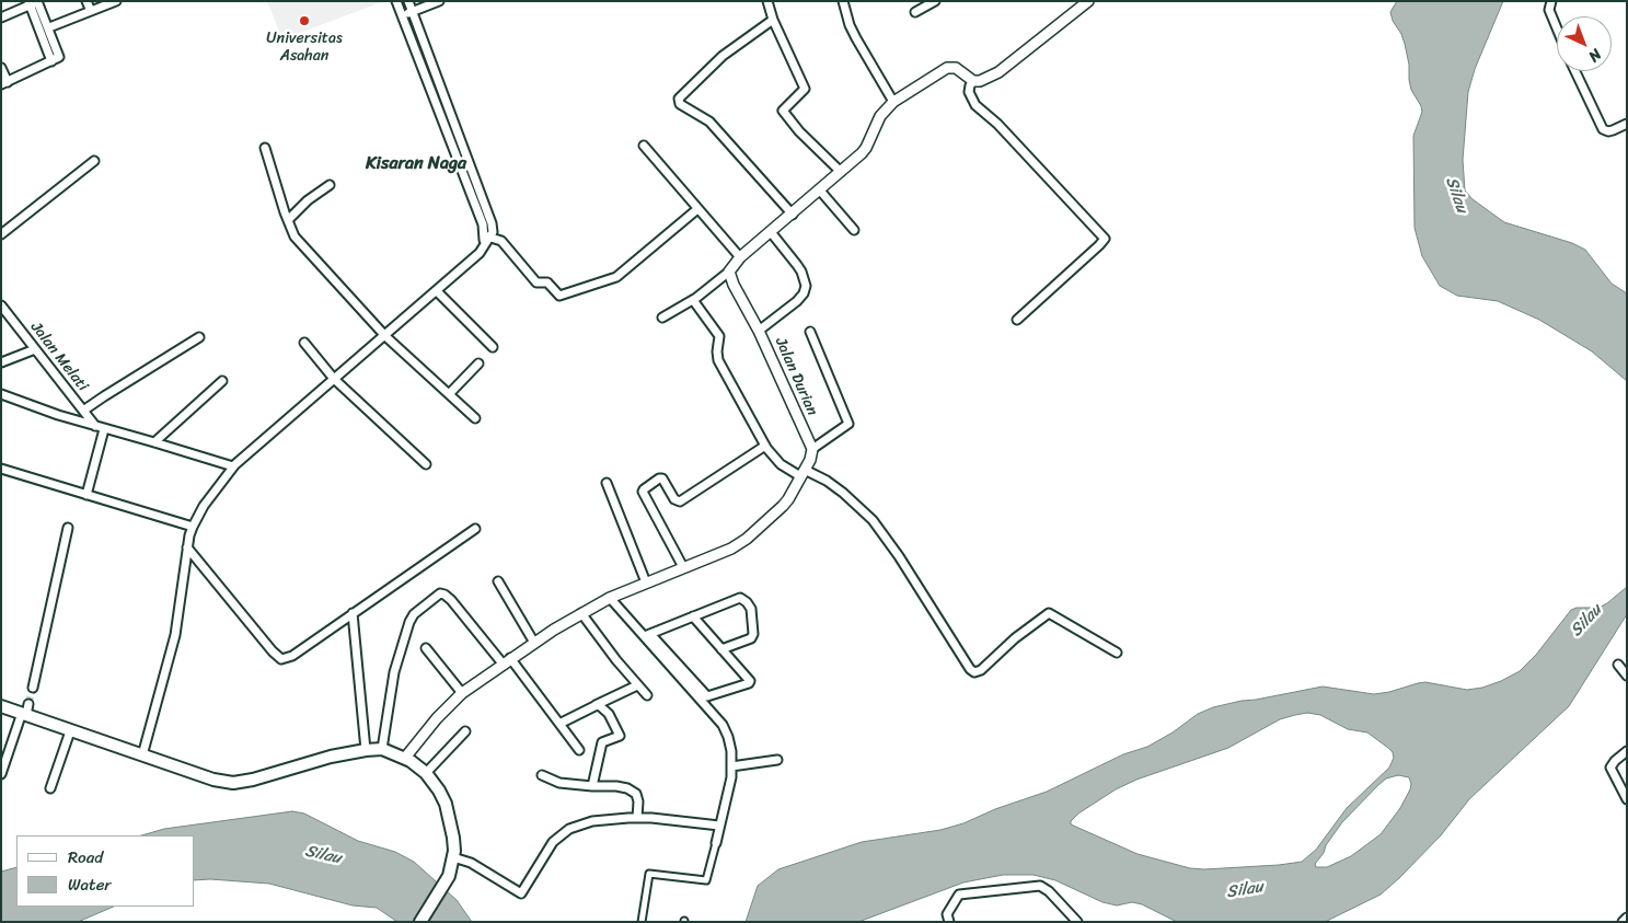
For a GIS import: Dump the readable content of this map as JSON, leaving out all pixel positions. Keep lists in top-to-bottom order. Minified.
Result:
{"streets":{"street":["Jalan Melati","Jalan Durian"]},"districts":["Kisaran Naga"],"water":["Silau"],"places":["Universitas Asahan"],"legend":["Road","Water"],"north":"bottom right"}
